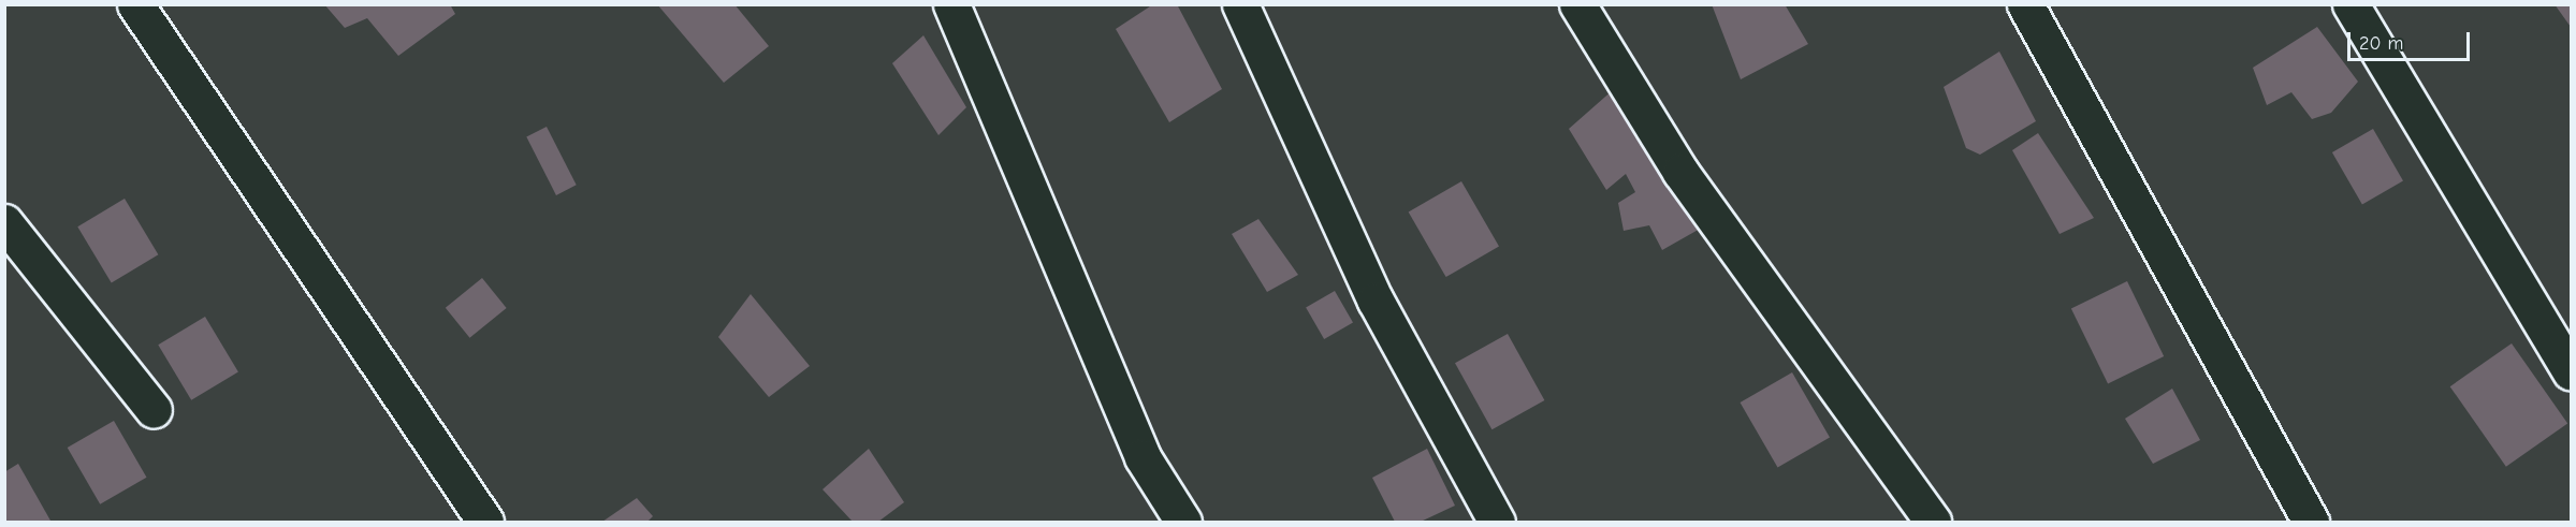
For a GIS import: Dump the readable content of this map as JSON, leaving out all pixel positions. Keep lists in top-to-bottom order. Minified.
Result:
{"scale_bar":"20 m"}
